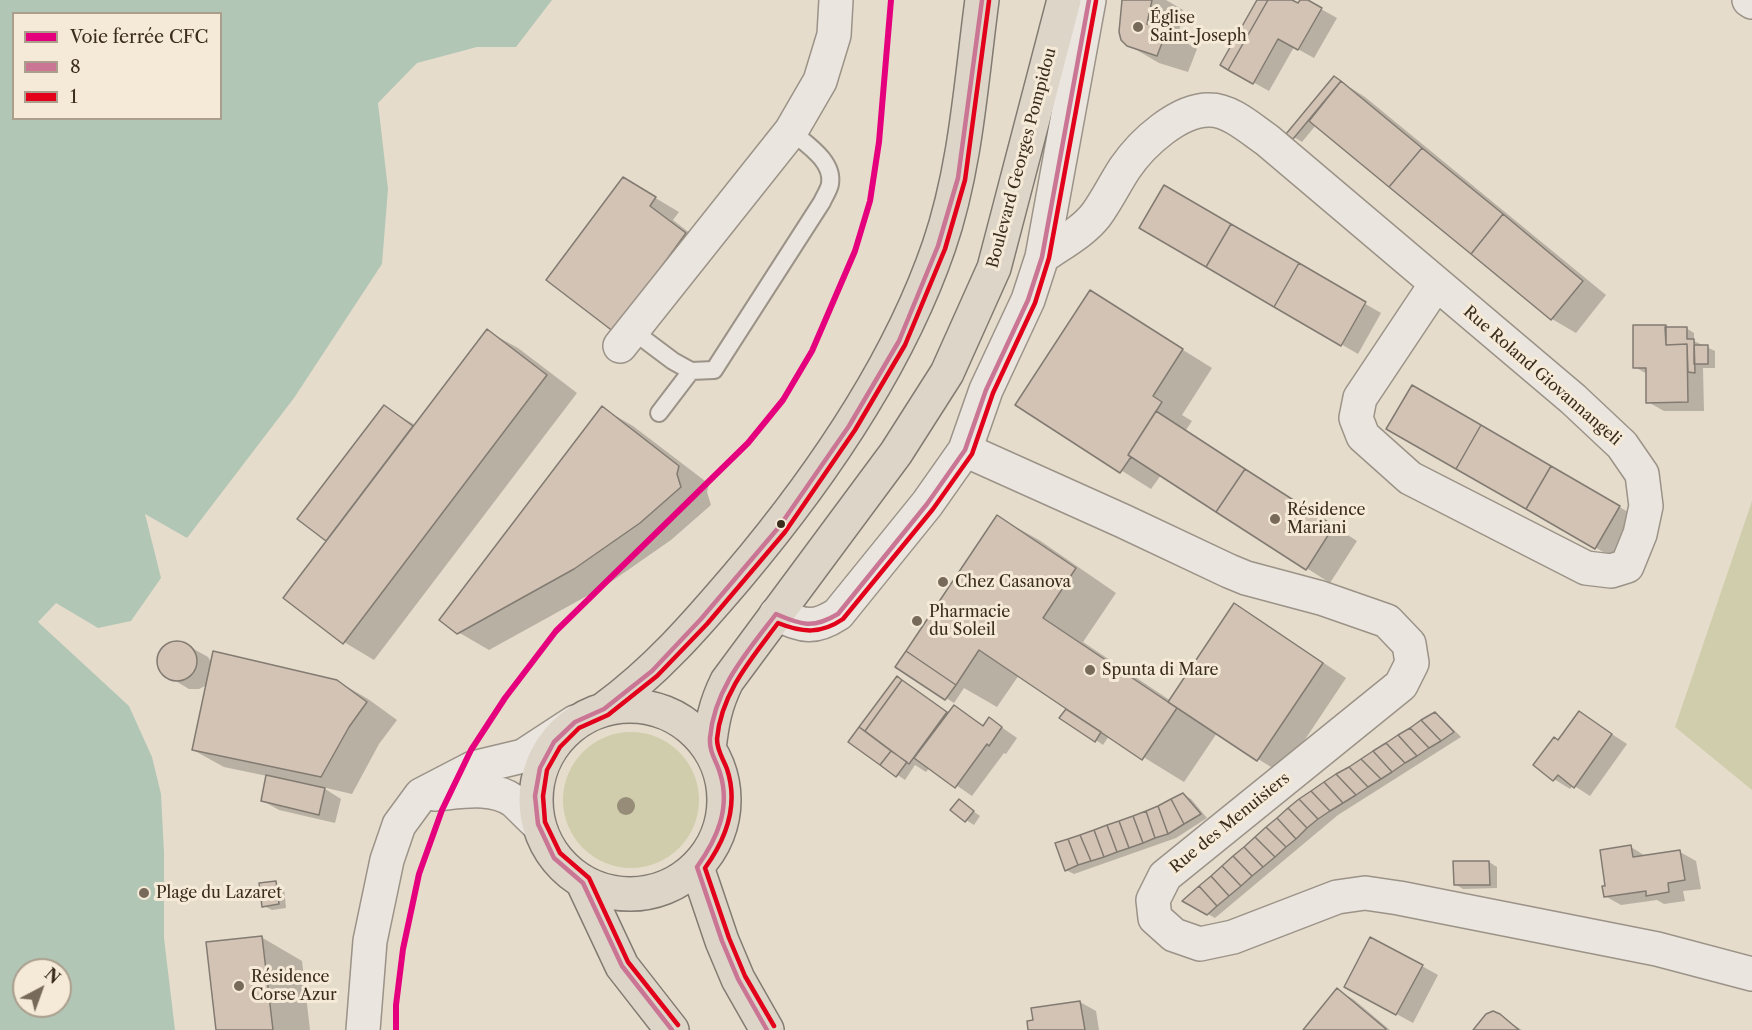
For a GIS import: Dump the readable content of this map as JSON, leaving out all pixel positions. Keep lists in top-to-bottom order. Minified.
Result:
{"streets":{"main road":["Boulevard Georges Pompidou"],"street":["Rue Roland Giovannangeli","Rue des Menuisiers"]},"crossings":[["Boulevard Georges Pompidou","Rue Roland Giovannangeli"],["Boulevard Georges Pompidou","Rue des Menuisiers"]],"places":["Église Saint-Joseph","Résidence Mariani","Chez Casanova","Pharmacie du Soleil","Spunta di Mare","Plage du Lazaret","Résidence Corse Azur"],"lines":["rail line CFC","transit line 8","transit line 1"],"legend":["Voie ferrée CFC","8","1"],"north":"top right"}
